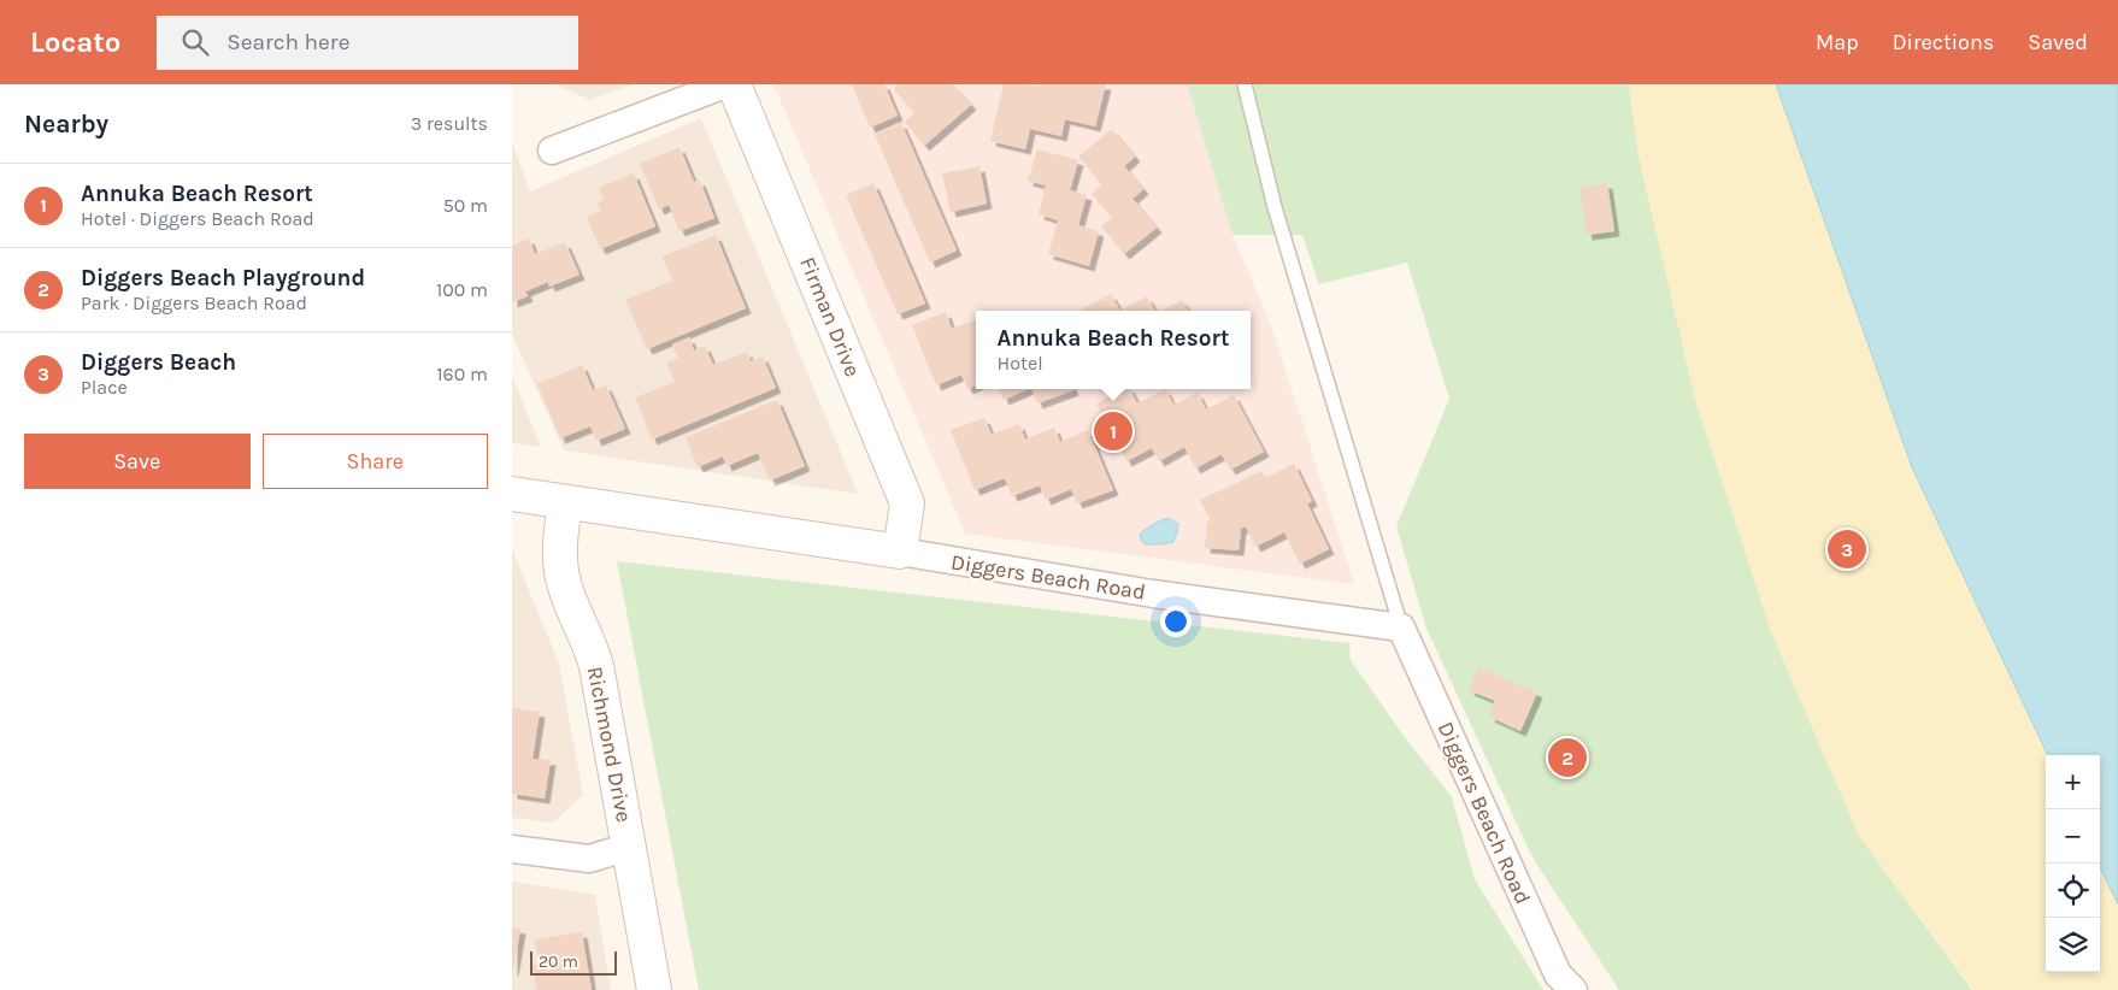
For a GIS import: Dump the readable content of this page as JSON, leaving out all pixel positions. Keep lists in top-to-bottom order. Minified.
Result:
{"streets":{"street":["Firman Drive","Diggers Beach Road","Richmond Drive"]},"crossings":[["Firman Drive","Diggers Beach Road"],["Diggers Beach Road","Richmond Drive"]],"scale_bar":"20 m","page":{"header":"Locato","search":"Search here","nav":["Map","Directions","Saved"],"heading":["Nearby","3 results"],"list":[{"mark":"1","name":"Annuka Beach Resort","note":"Hotel · Diggers Beach Road","value":"50 m"},{"mark":"2","name":"Diggers Beach Playground","note":"Park · Diggers Beach Road","value":"100 m"},{"mark":"3","name":"Diggers Beach","note":"Place","value":"160 m"}],"popup":["Annuka Beach Resort","Hotel"],"pins":["1","3","2"],"buttons":["Save","Share"],"map_buttons":["+","−"],"scale":"20 m"}}
